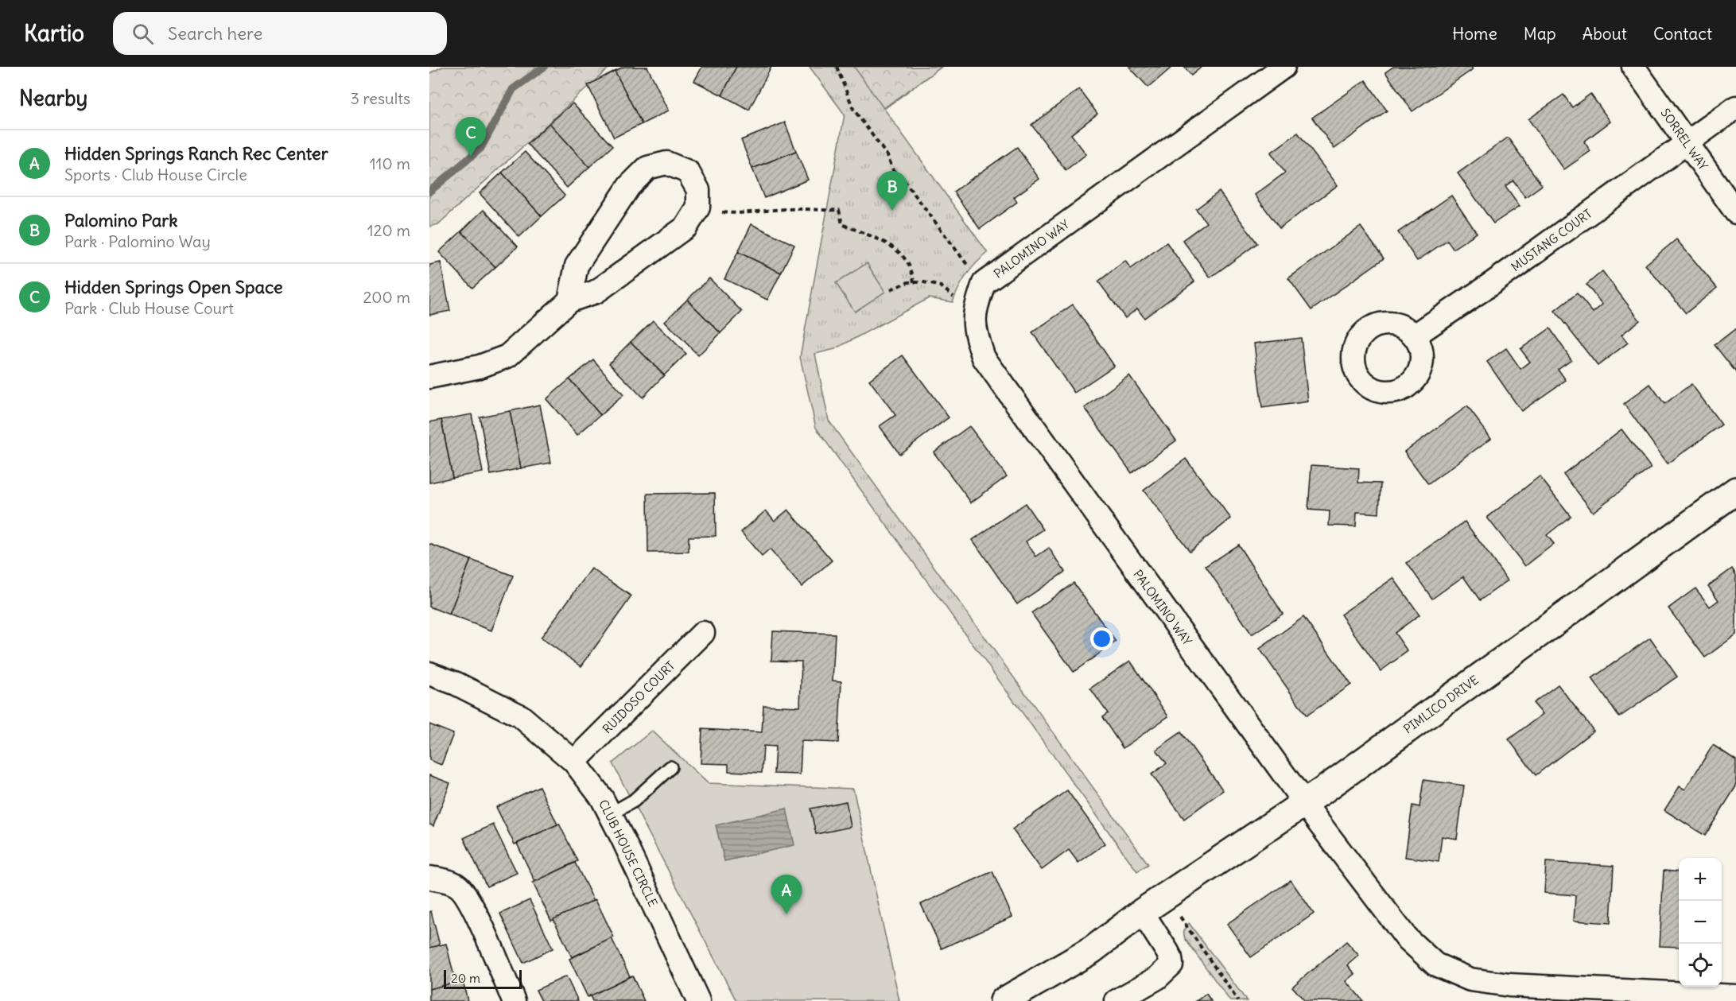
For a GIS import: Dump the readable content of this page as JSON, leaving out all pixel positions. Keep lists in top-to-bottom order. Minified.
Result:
{"streets":{"street":["SORREL WAY","MUSTANG COURT","PALOMINO WAY","RUIDOSO COURT","PIMLICO DRIVE","CLUB HOUSE CIRCLE"]},"crossings":[["SORREL WAY","MUSTANG COURT"],["PALOMINO WAY","PIMLICO DRIVE"],["RUIDOSO COURT","CLUB HOUSE CIRCLE"]],"scale_bar":"20 m","page":{"header":"Kartio","search":"Search here","nav":["Home","Map","About","Contact"],"heading":["Nearby","3 results"],"pins":["C","B","A"],"list":[{"mark":"A","name":"Hidden Springs Ranch Rec Center","note":"Sports · Club House Circle","value":"110 m"},{"mark":"B","name":"Palomino Park","note":"Park · Palomino Way","value":"120 m"},{"mark":"C","name":"Hidden Springs Open Space","note":"Park · Club House Court","value":"200 m"}],"map_buttons":["+","−"],"scale":"20 m"}}
